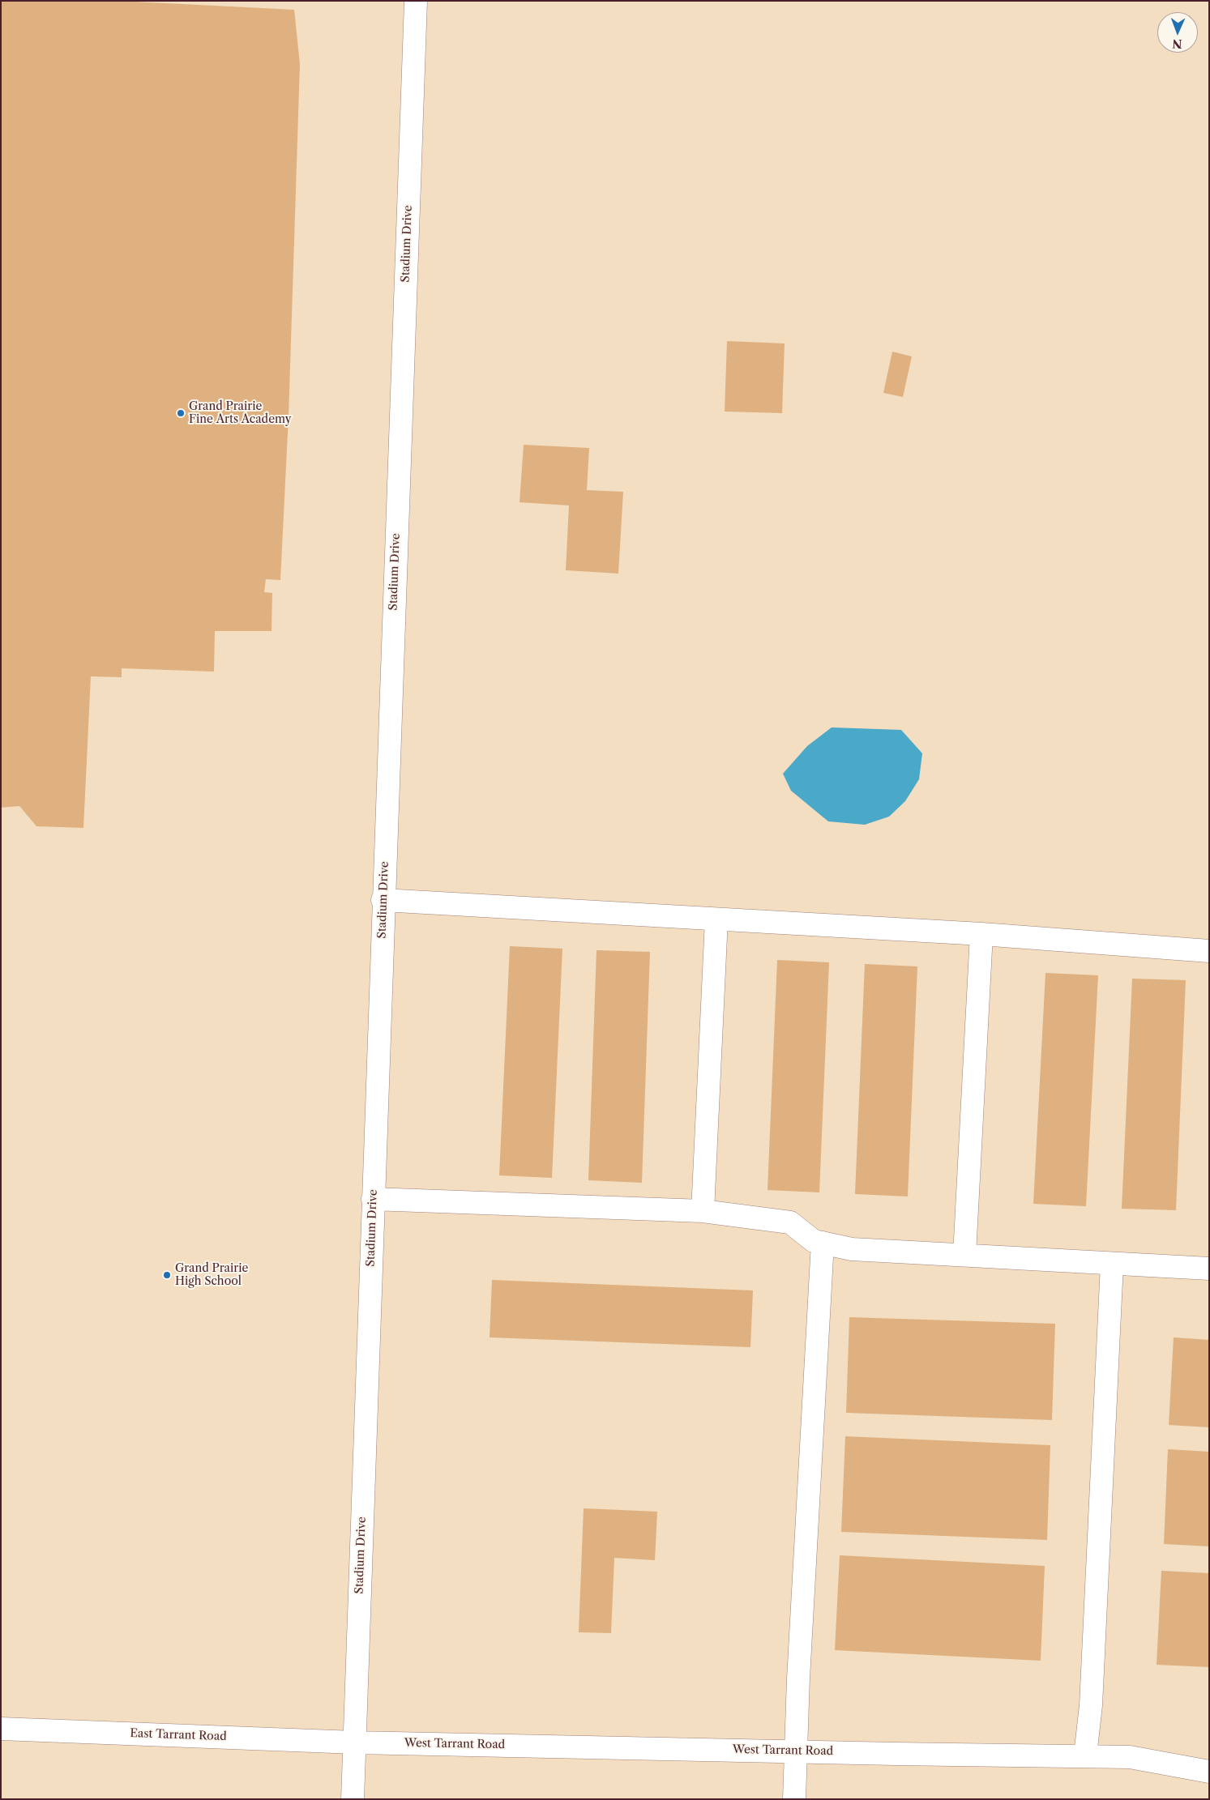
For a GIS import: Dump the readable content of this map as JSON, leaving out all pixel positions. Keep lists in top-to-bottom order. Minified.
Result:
{"streets":{"street":["Stadium Drive","East Tarrant Road","West Tarrant Road"]},"crossings":[["Stadium Drive","East Tarrant Road"],["Stadium Drive","West Tarrant Road"],["East Tarrant Road","West Tarrant Road"]],"places":["Grand Prairie Fine Arts Academy","Grand Prairie High School"],"north":"bottom"}
